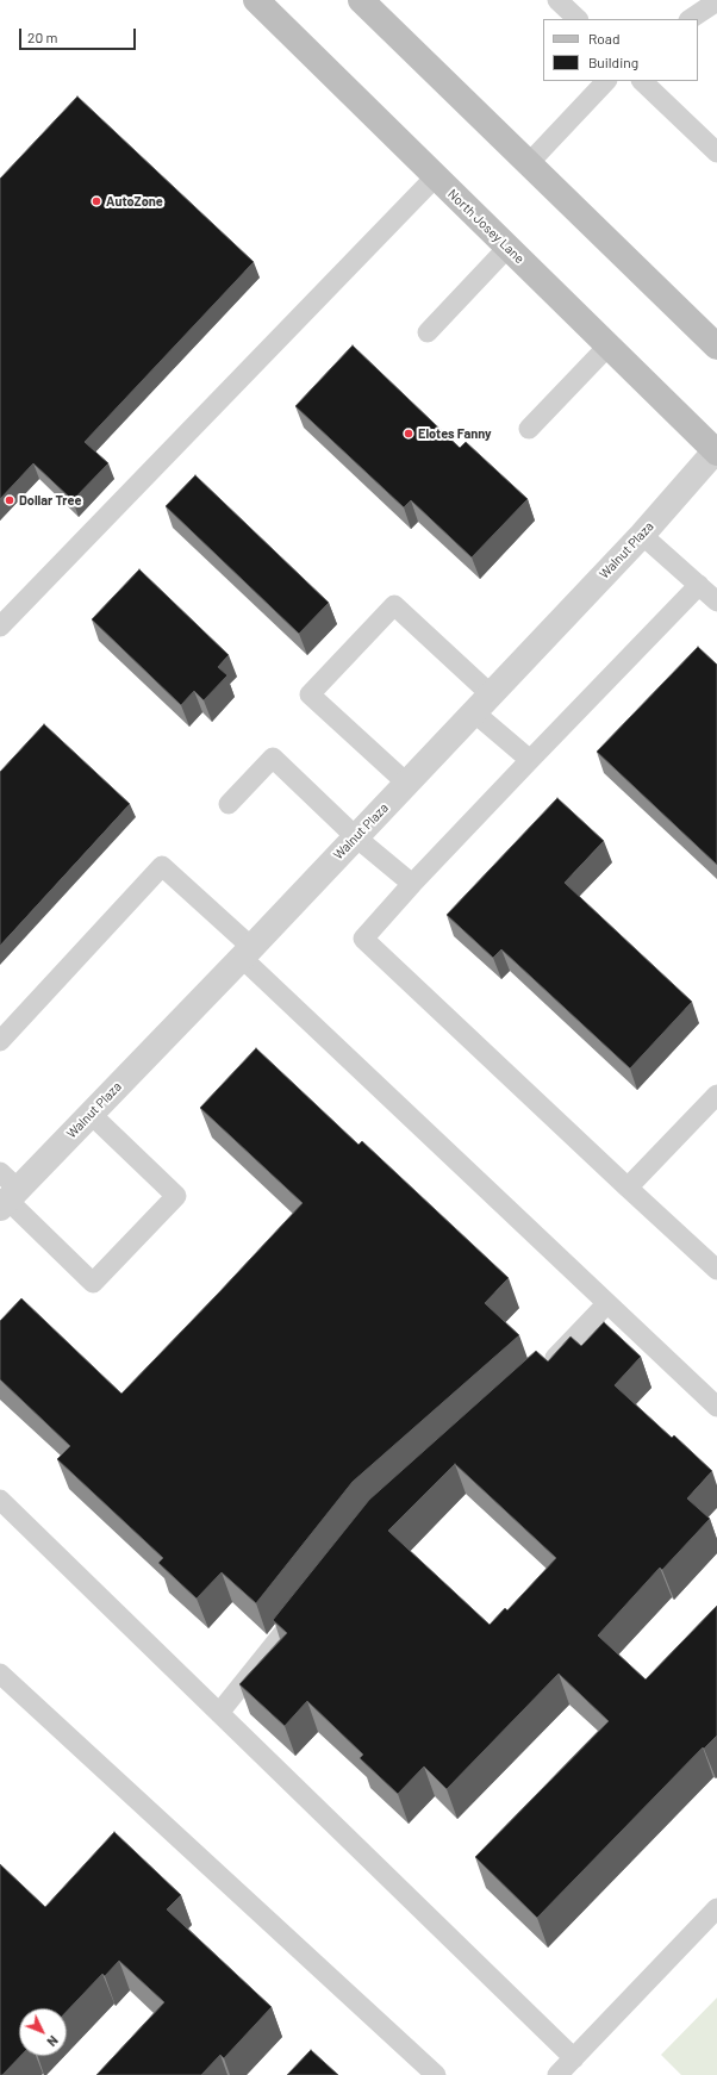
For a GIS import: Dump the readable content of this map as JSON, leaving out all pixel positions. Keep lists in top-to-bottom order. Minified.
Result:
{"streets":{"main road":["North Josey Lane"],"street":["Walnut Plaza"]},"crossings":[["North Josey Lane","Walnut Plaza"]],"places":["AutoZone","Elotes Fanny","Dollar Tree"],"legend":["Road","Building"],"scale_bar":"20 m","north":"bottom right"}
